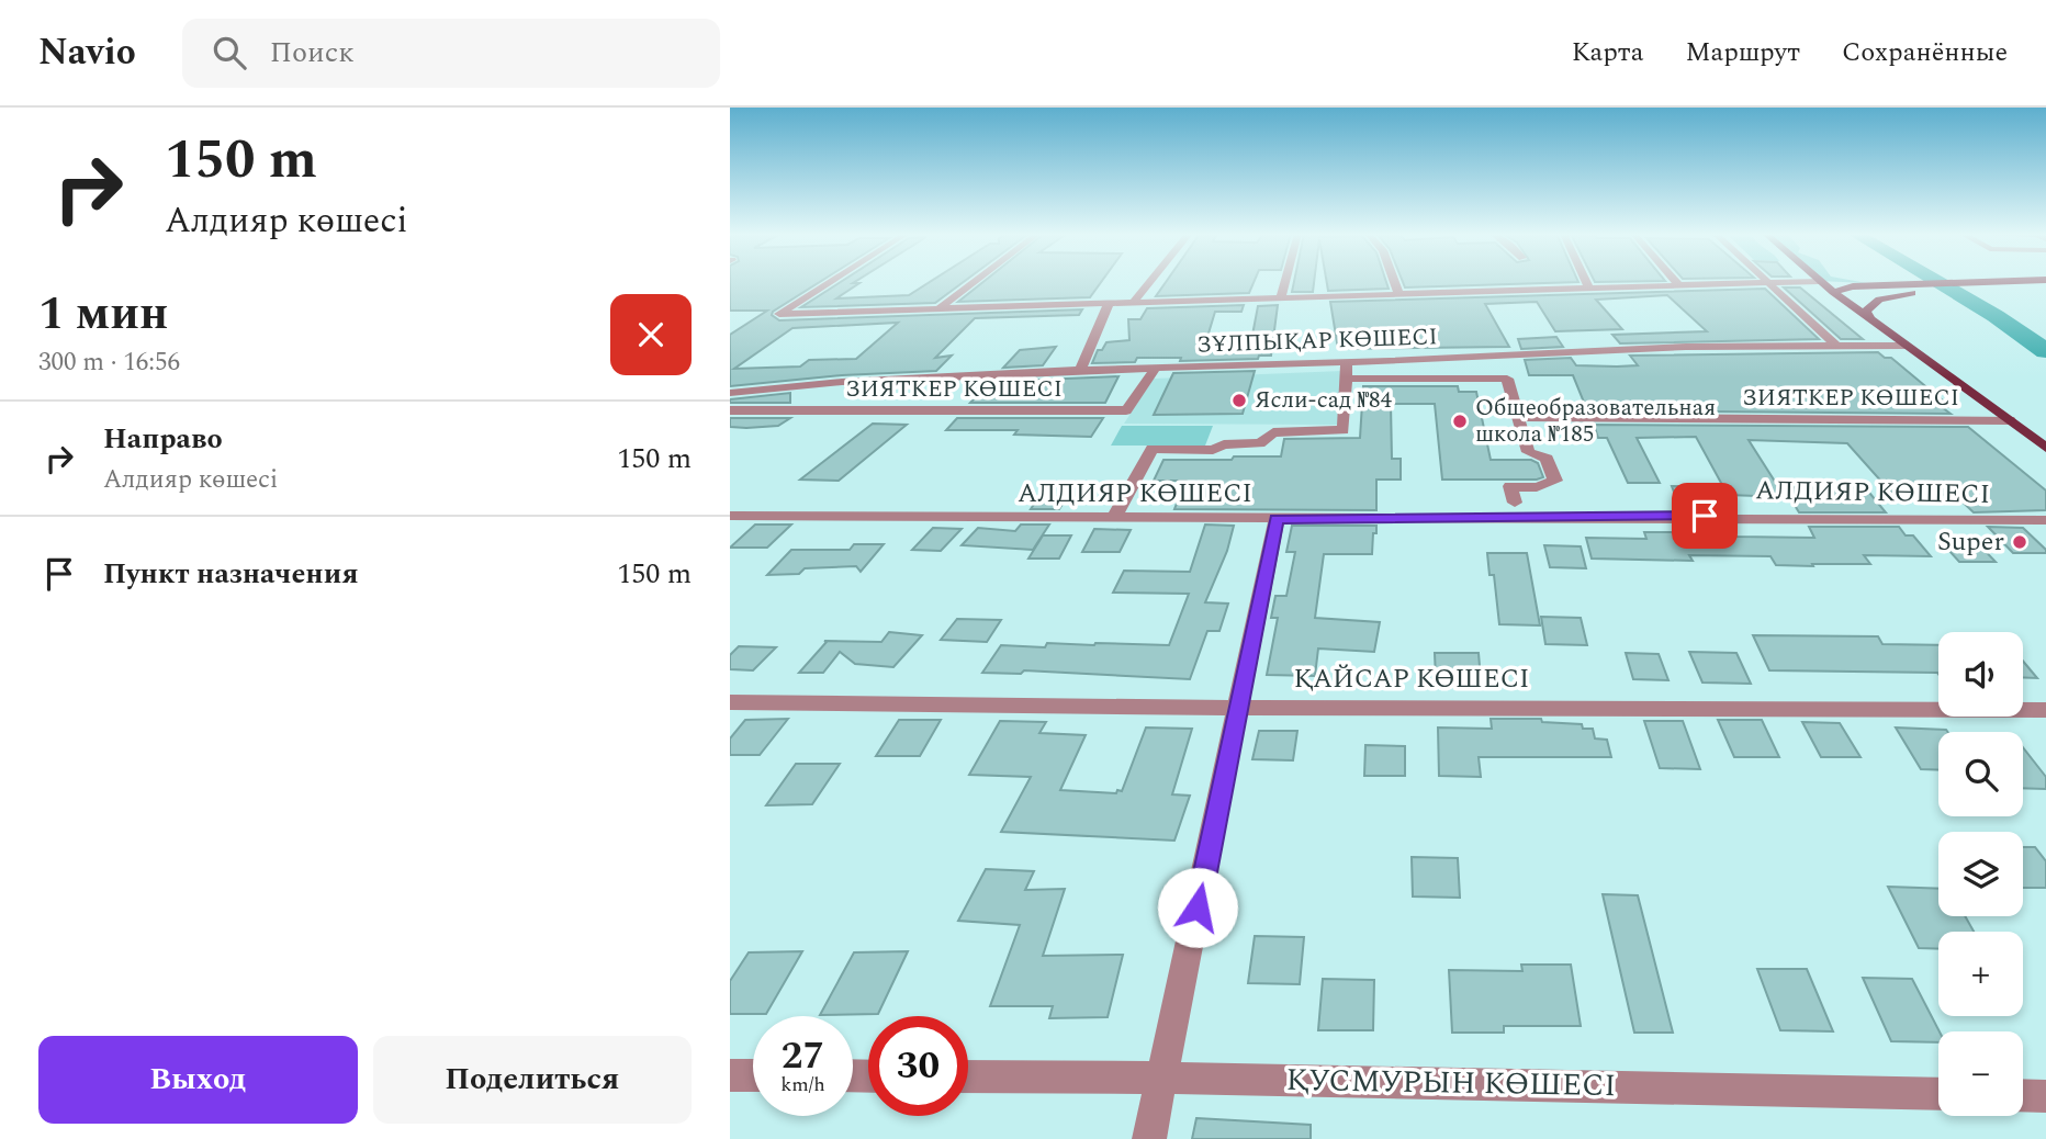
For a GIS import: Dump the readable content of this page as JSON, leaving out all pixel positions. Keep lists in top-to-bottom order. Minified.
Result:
{"streets":{"street":["ЗҰЛПЫҚАР КӨШЕСІ","ЗИЯТКЕР КӨШЕСІ","АЛДИЯР КӨШЕСІ","ҚАЙСАР КӨШЕСІ","ҚУСМУРЫН КӨШЕСІ"]},"crossings":[["ЗҰЛПЫҚАР КӨШЕСІ","ЗИЯТКЕР КӨШЕСІ"]],"places":["Ясли-сад №84","Общеобразовательная школа №185","Super"],"page":{"header":"Navio","search":"Поиск","nav":["Карта","Маршрут","Сохранённые"],"turn":["150 m","Алдияр көшесі"],"heading":["1 мин","300 m · 16:56"],"list":[{"name":"Направо","note":"Алдияр көшесі","value":"150 m"},{"name":"Пункт назначения","value":"150 m"}],"map_buttons":["+","−"],"speed":"27 km/h","limit":"30","buttons":["Выход","Поделиться"]}}
